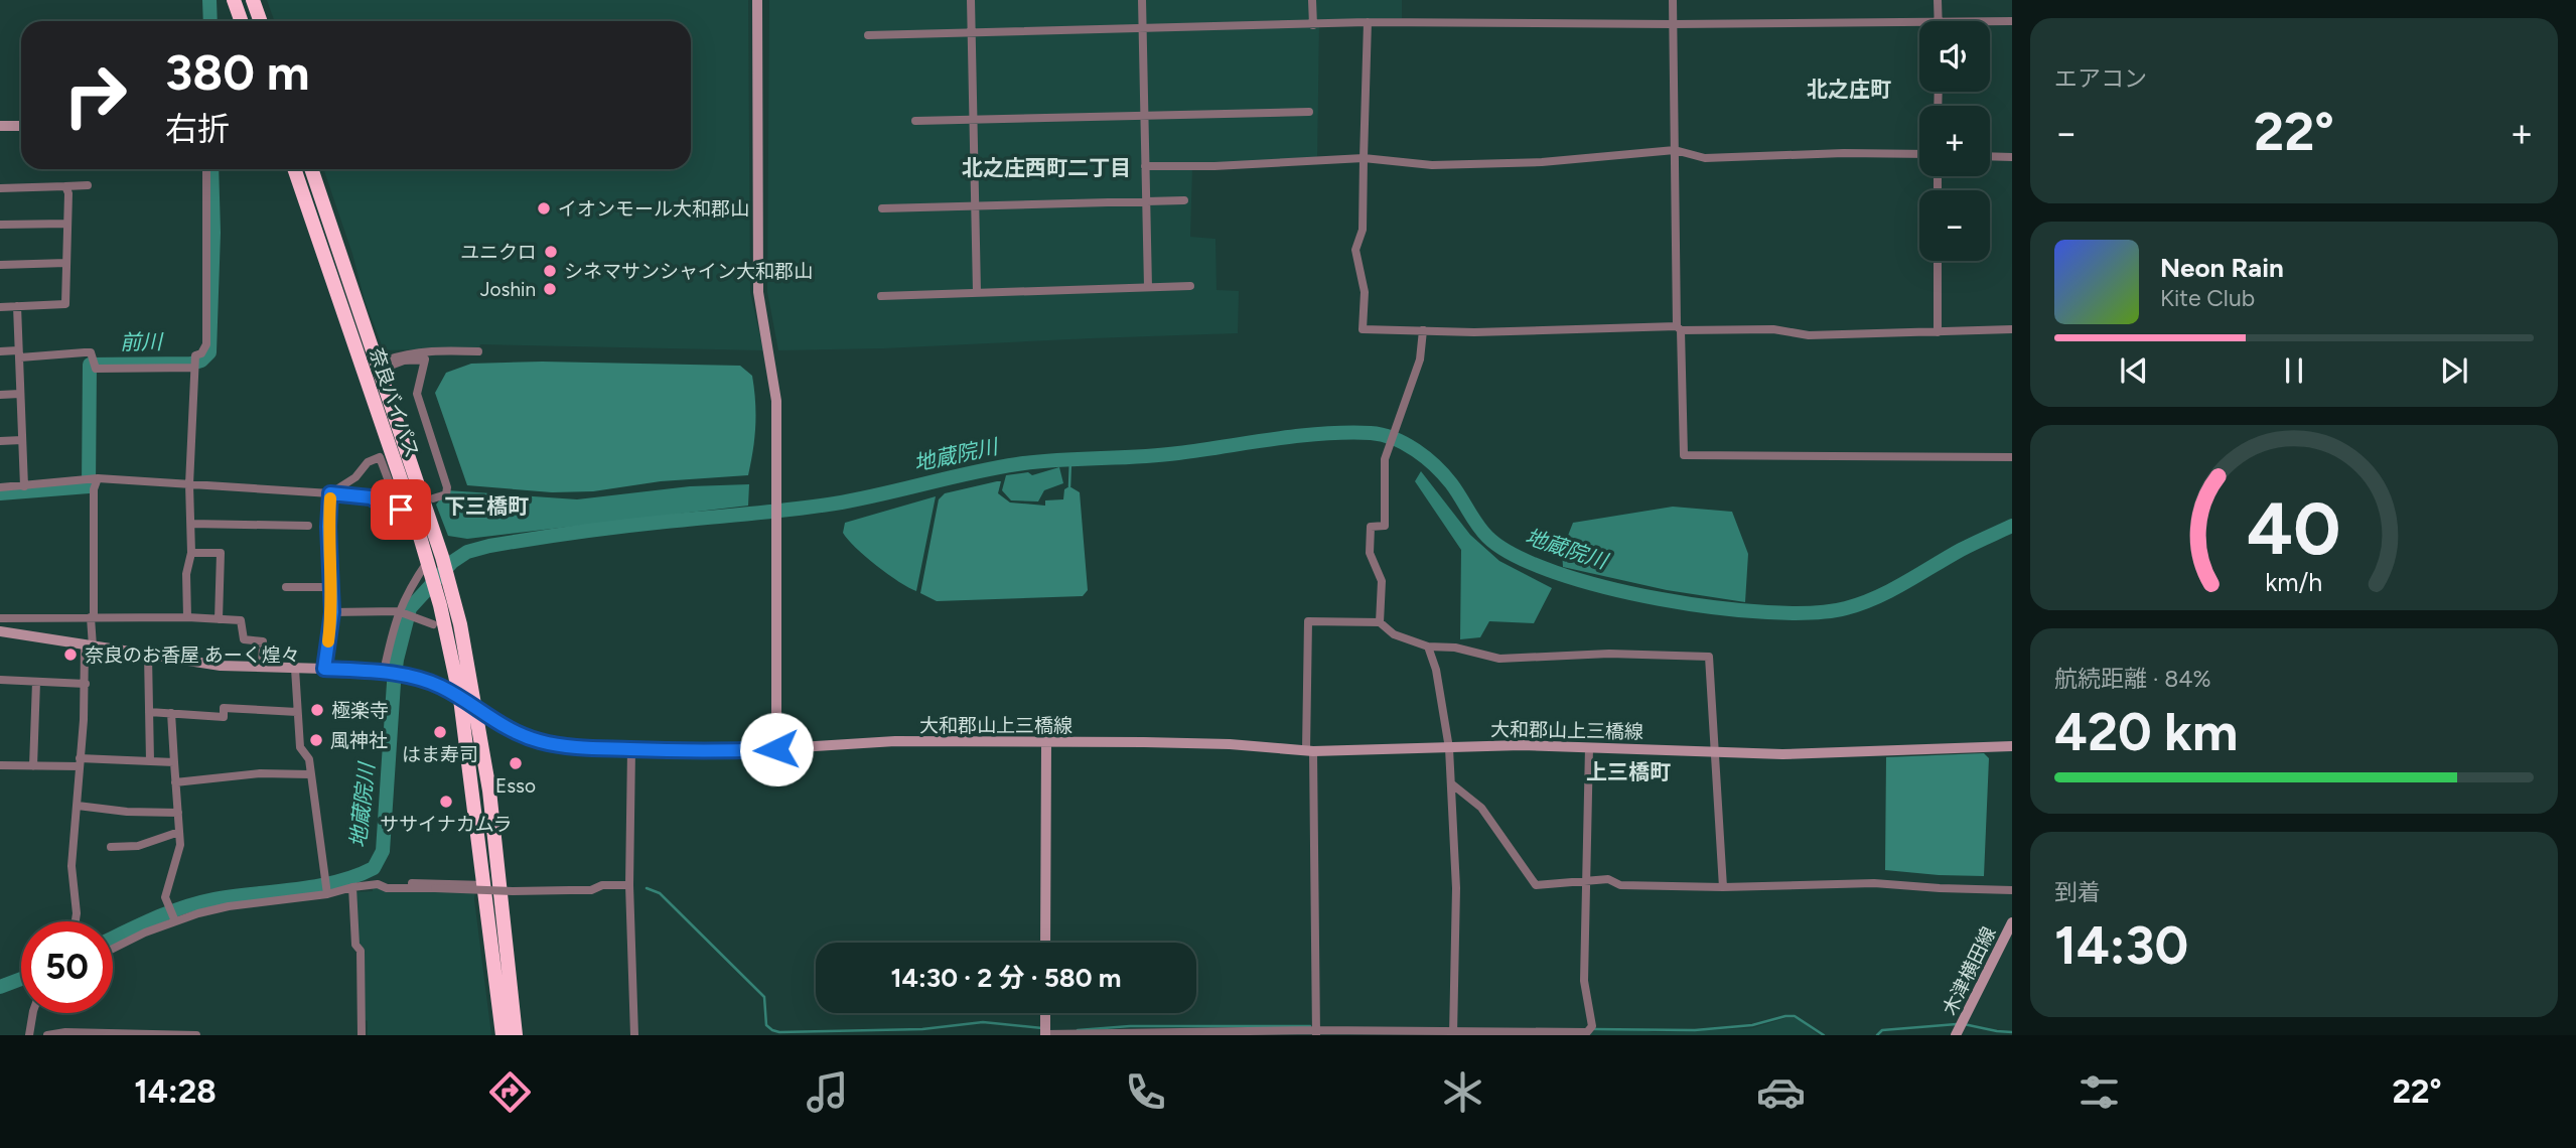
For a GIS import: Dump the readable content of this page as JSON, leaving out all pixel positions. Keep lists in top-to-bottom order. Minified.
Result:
{"streets":{"highway":["奈良バイパス"],"main road":["大和郡山上三橋線","木津横田線"]},"crossings":[["奈良バイパス","大和郡山上三橋線"]],"districts":["北之庄町","北之庄西町二丁目","下三橋町","上三橋町"],"water":["前川","地蔵院川"],"places":["イオンモール大和郡山","ユニクロ","シネマサンシャイン大和郡山","Joshin","奈良のお香屋 あーく煌々","極楽寺","はま寿司","風神社","Esso","ササイナカムラ"],"page":{"tile":["エアコン",["航続距離 · 84%","420 km"],["到着","14:30"]],"map_buttons":["+","−"],"turn":["380 m","右折"],"heat":["−","22°","+"],"song":["Neon Rain","Kite Club"],"limit":"50","trip":"14:30 · 2 分 · 580 m","tabs":["14:28","22°"],"gauge":["40","km/h"]}}
